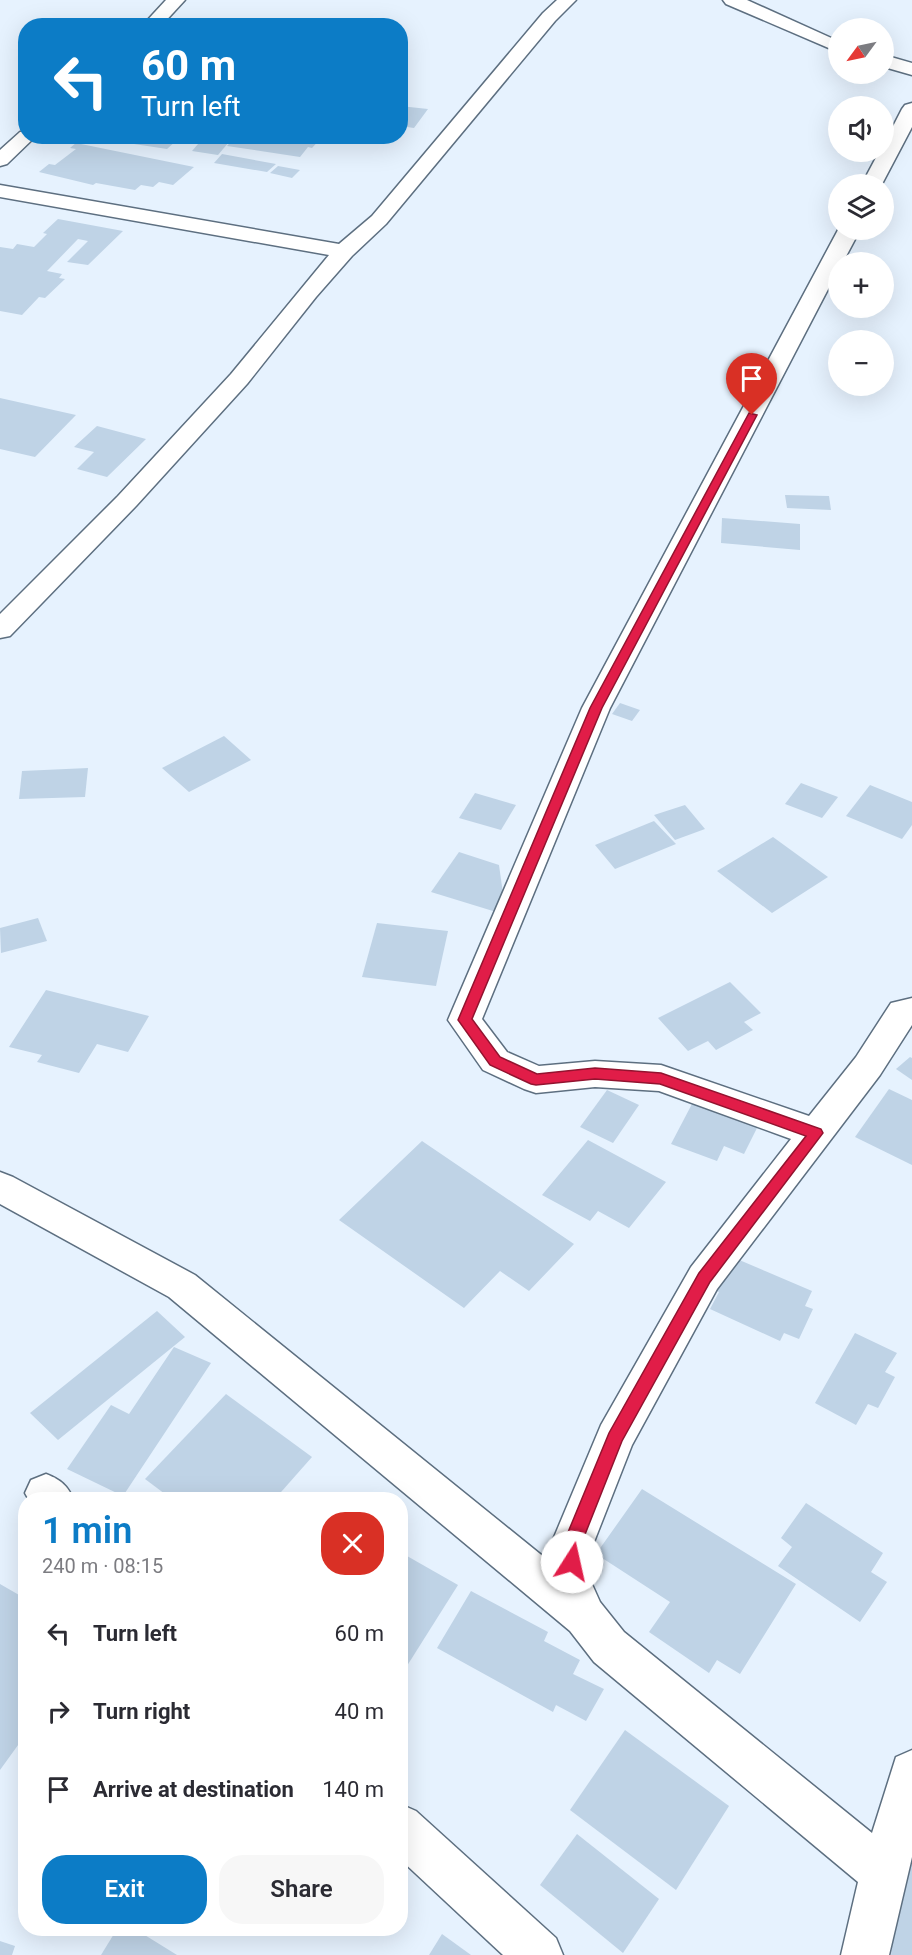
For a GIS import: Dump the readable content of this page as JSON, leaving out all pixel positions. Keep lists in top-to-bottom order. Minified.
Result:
{"north":"bottom left","page":{"map_buttons":["+","−"],"turn":["60 m","Turn left"],"heading":["1 min","240 m · 08:15"],"list":[{"name":"Turn left","value":"60 m"},{"name":"Turn right","value":"40 m"},{"name":"Arrive at destination","value":"140 m"}],"buttons":["Exit","Share"]}}
